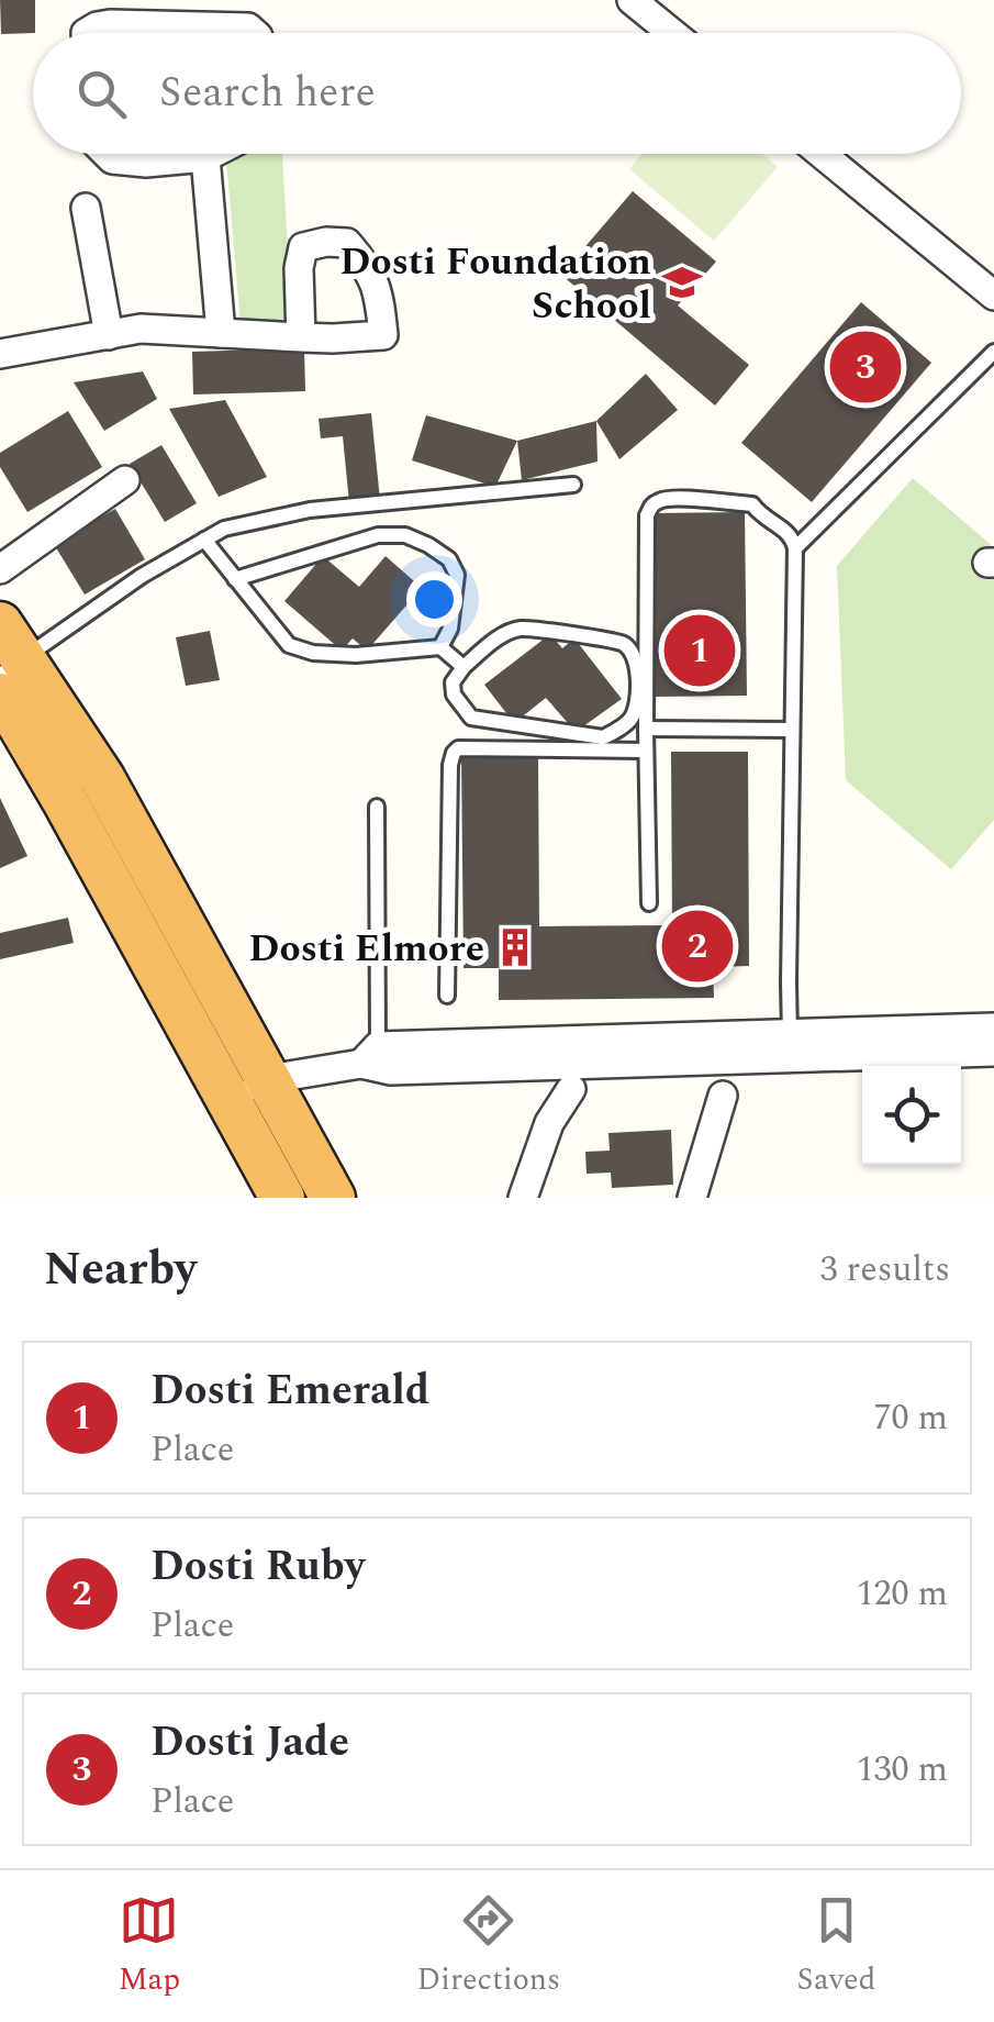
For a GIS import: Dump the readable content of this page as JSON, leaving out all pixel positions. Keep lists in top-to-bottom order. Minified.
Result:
{"places":{"school or university":["Dosti Foundation School"],"building":["Dosti Elmore"]},"page":{"search":"Search here","pins":["3","1","2"],"heading":["Nearby","3 results"],"list":[{"mark":"1","name":"Dosti Emerald","note":"Place","value":"70 m"},{"mark":"2","name":"Dosti Ruby","note":"Place","value":"120 m"},{"mark":"3","name":"Dosti Jade","note":"Place","value":"130 m"}],"nav":["Map","Directions","Saved"]}}
